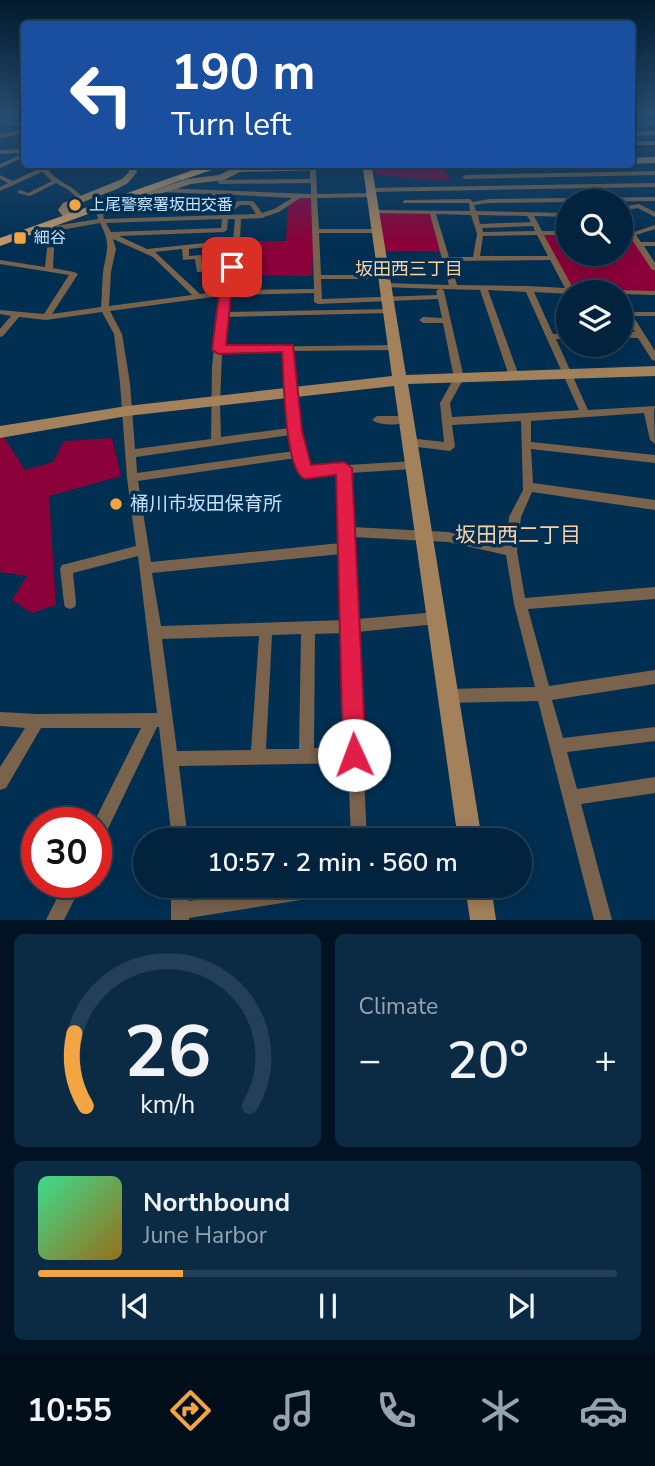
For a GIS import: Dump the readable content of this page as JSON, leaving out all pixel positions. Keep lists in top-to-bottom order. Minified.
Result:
{"districts":["坂田西三丁目","坂田西二丁目"],"places":{"other":["上尾警察署坂田交番","桶川市坂田保育所"],"transit":["細谷"]},"page":{"turn":["190 m","Turn left"],"limit":"30","trip":"10:57 · 2 min · 560 m","tile":"Climate","heat":["−","20°","+"],"song":["Northbound","June Harbor"],"tabs":"10:55","gauge":["26","km/h"]}}
